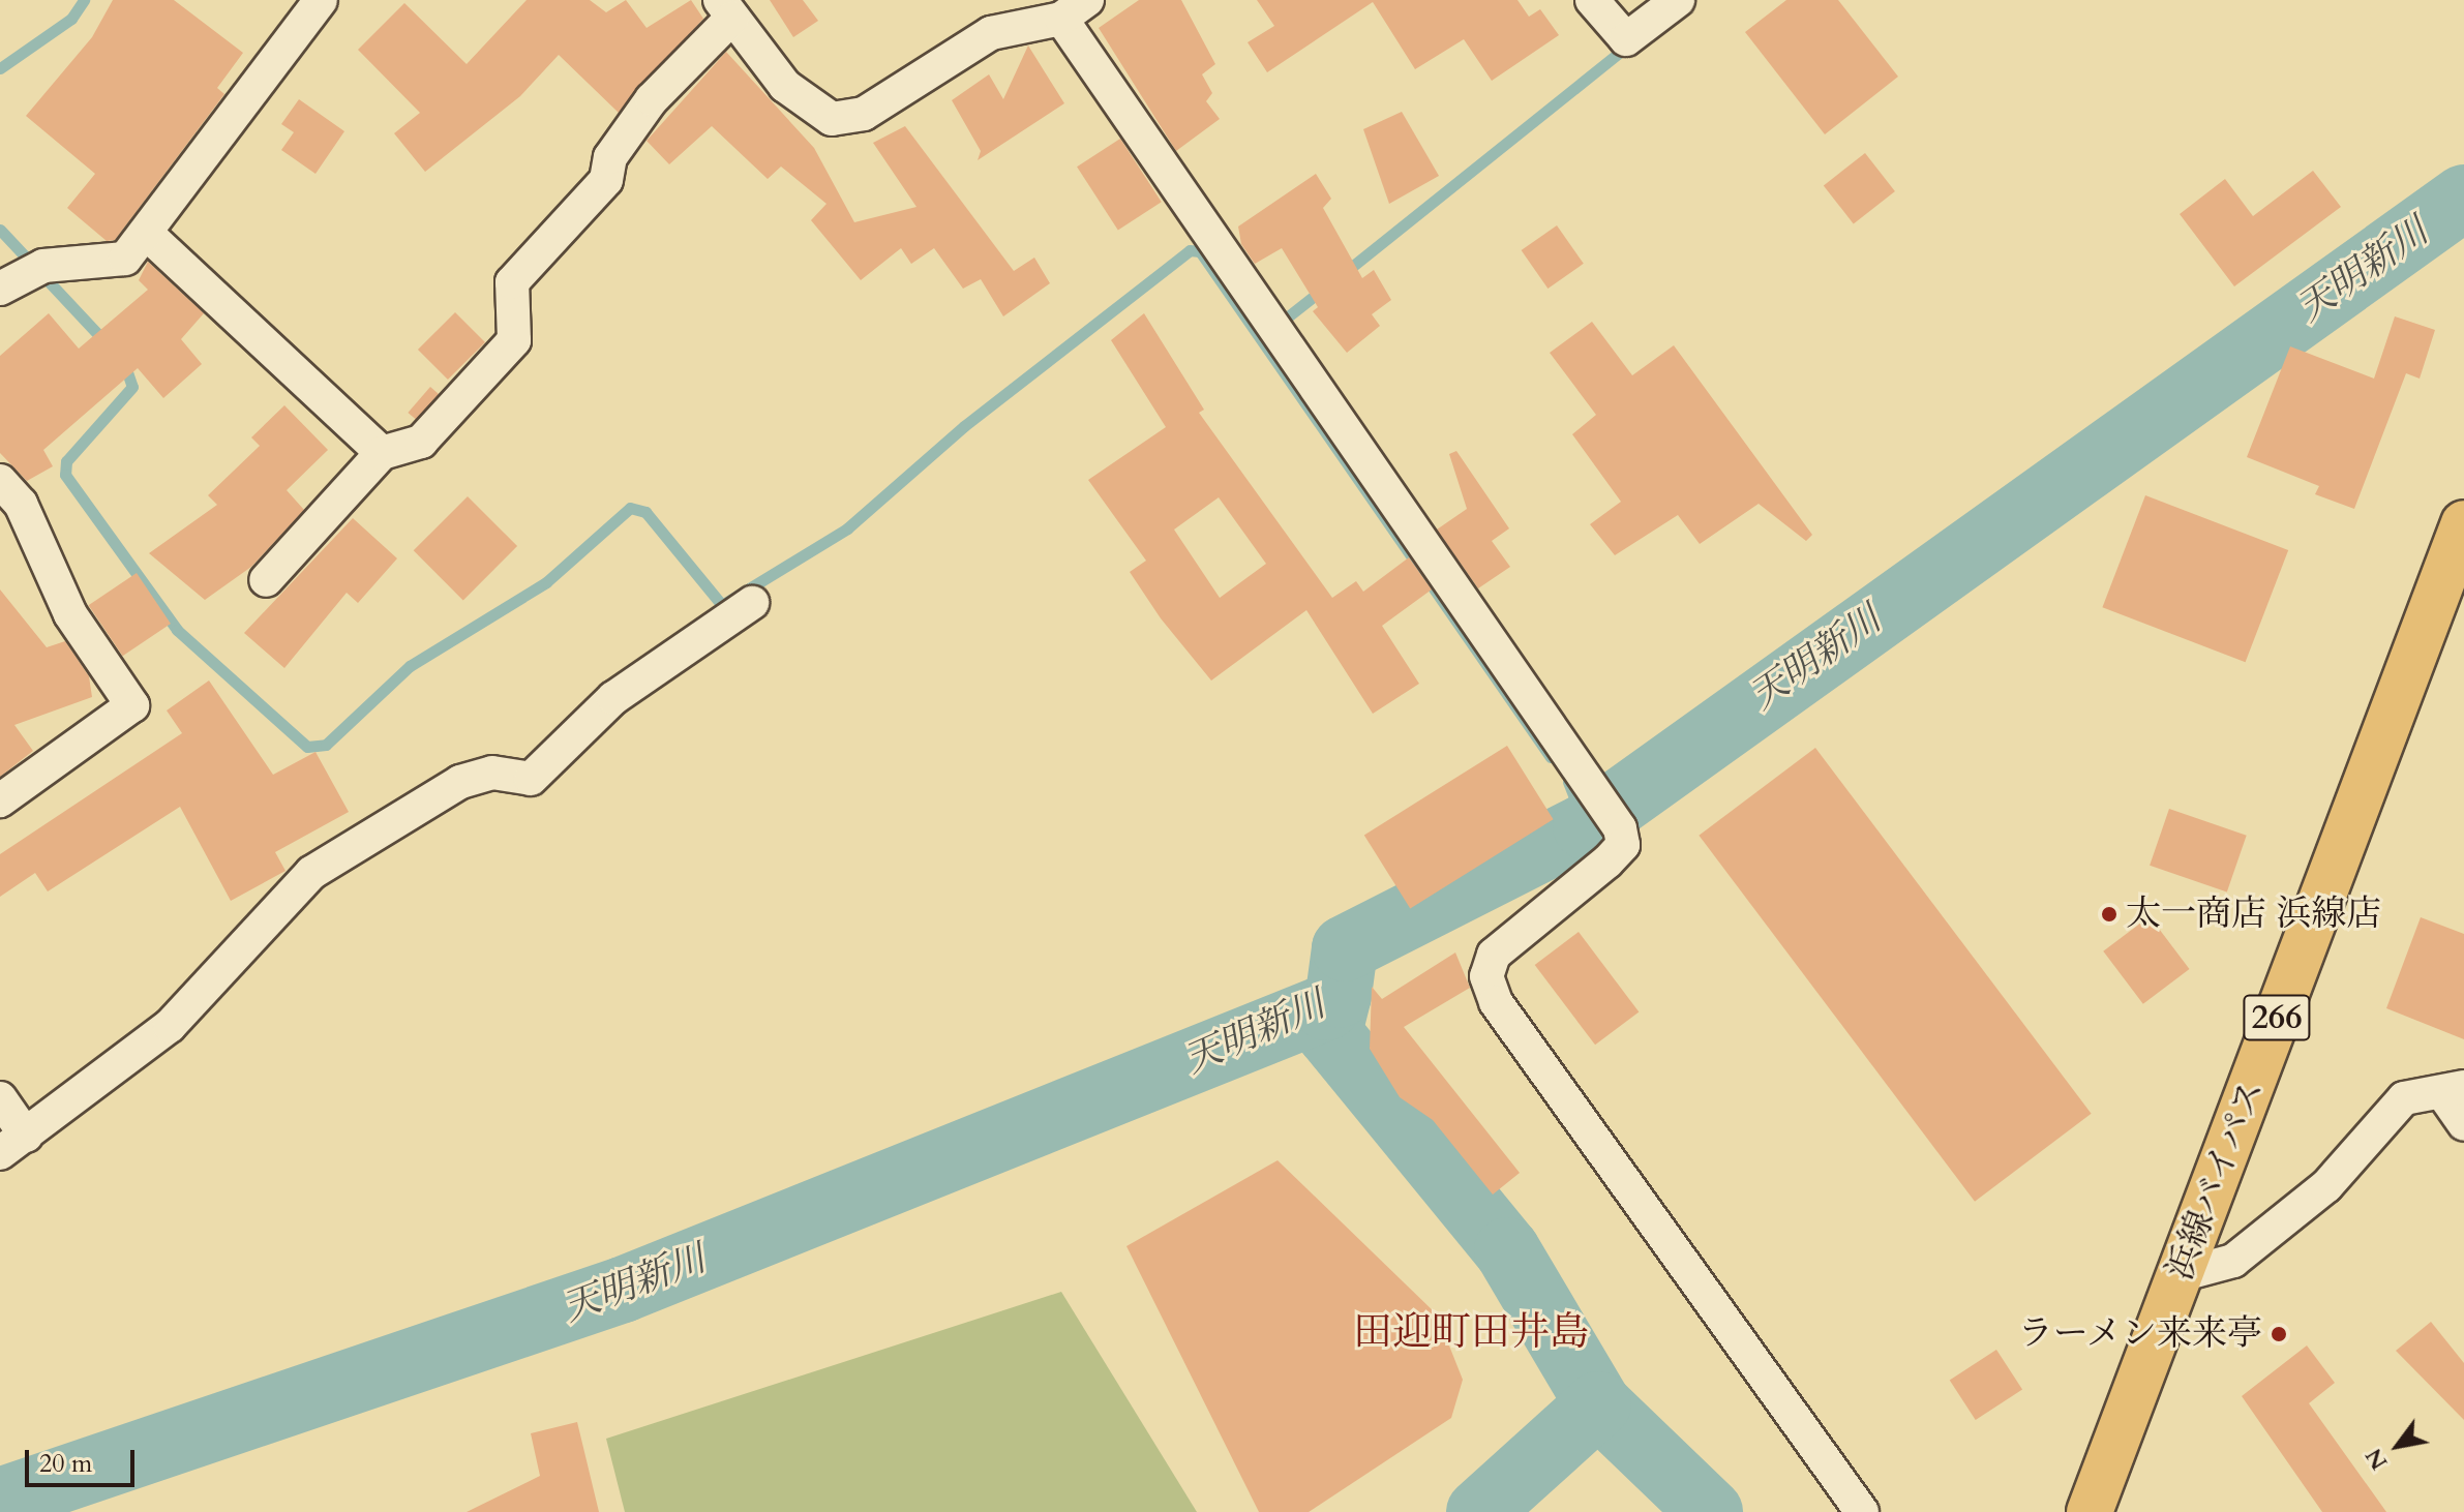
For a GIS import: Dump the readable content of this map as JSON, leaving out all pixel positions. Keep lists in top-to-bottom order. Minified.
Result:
{"streets":{"highway":["266","浜線バイパス"]},"districts":["田迎町田井島"],"water":["天明新川"],"places":["太一商店 浜線店","ラーメン来来亭"],"scale_bar":"20 m","north":"bottom left"}
